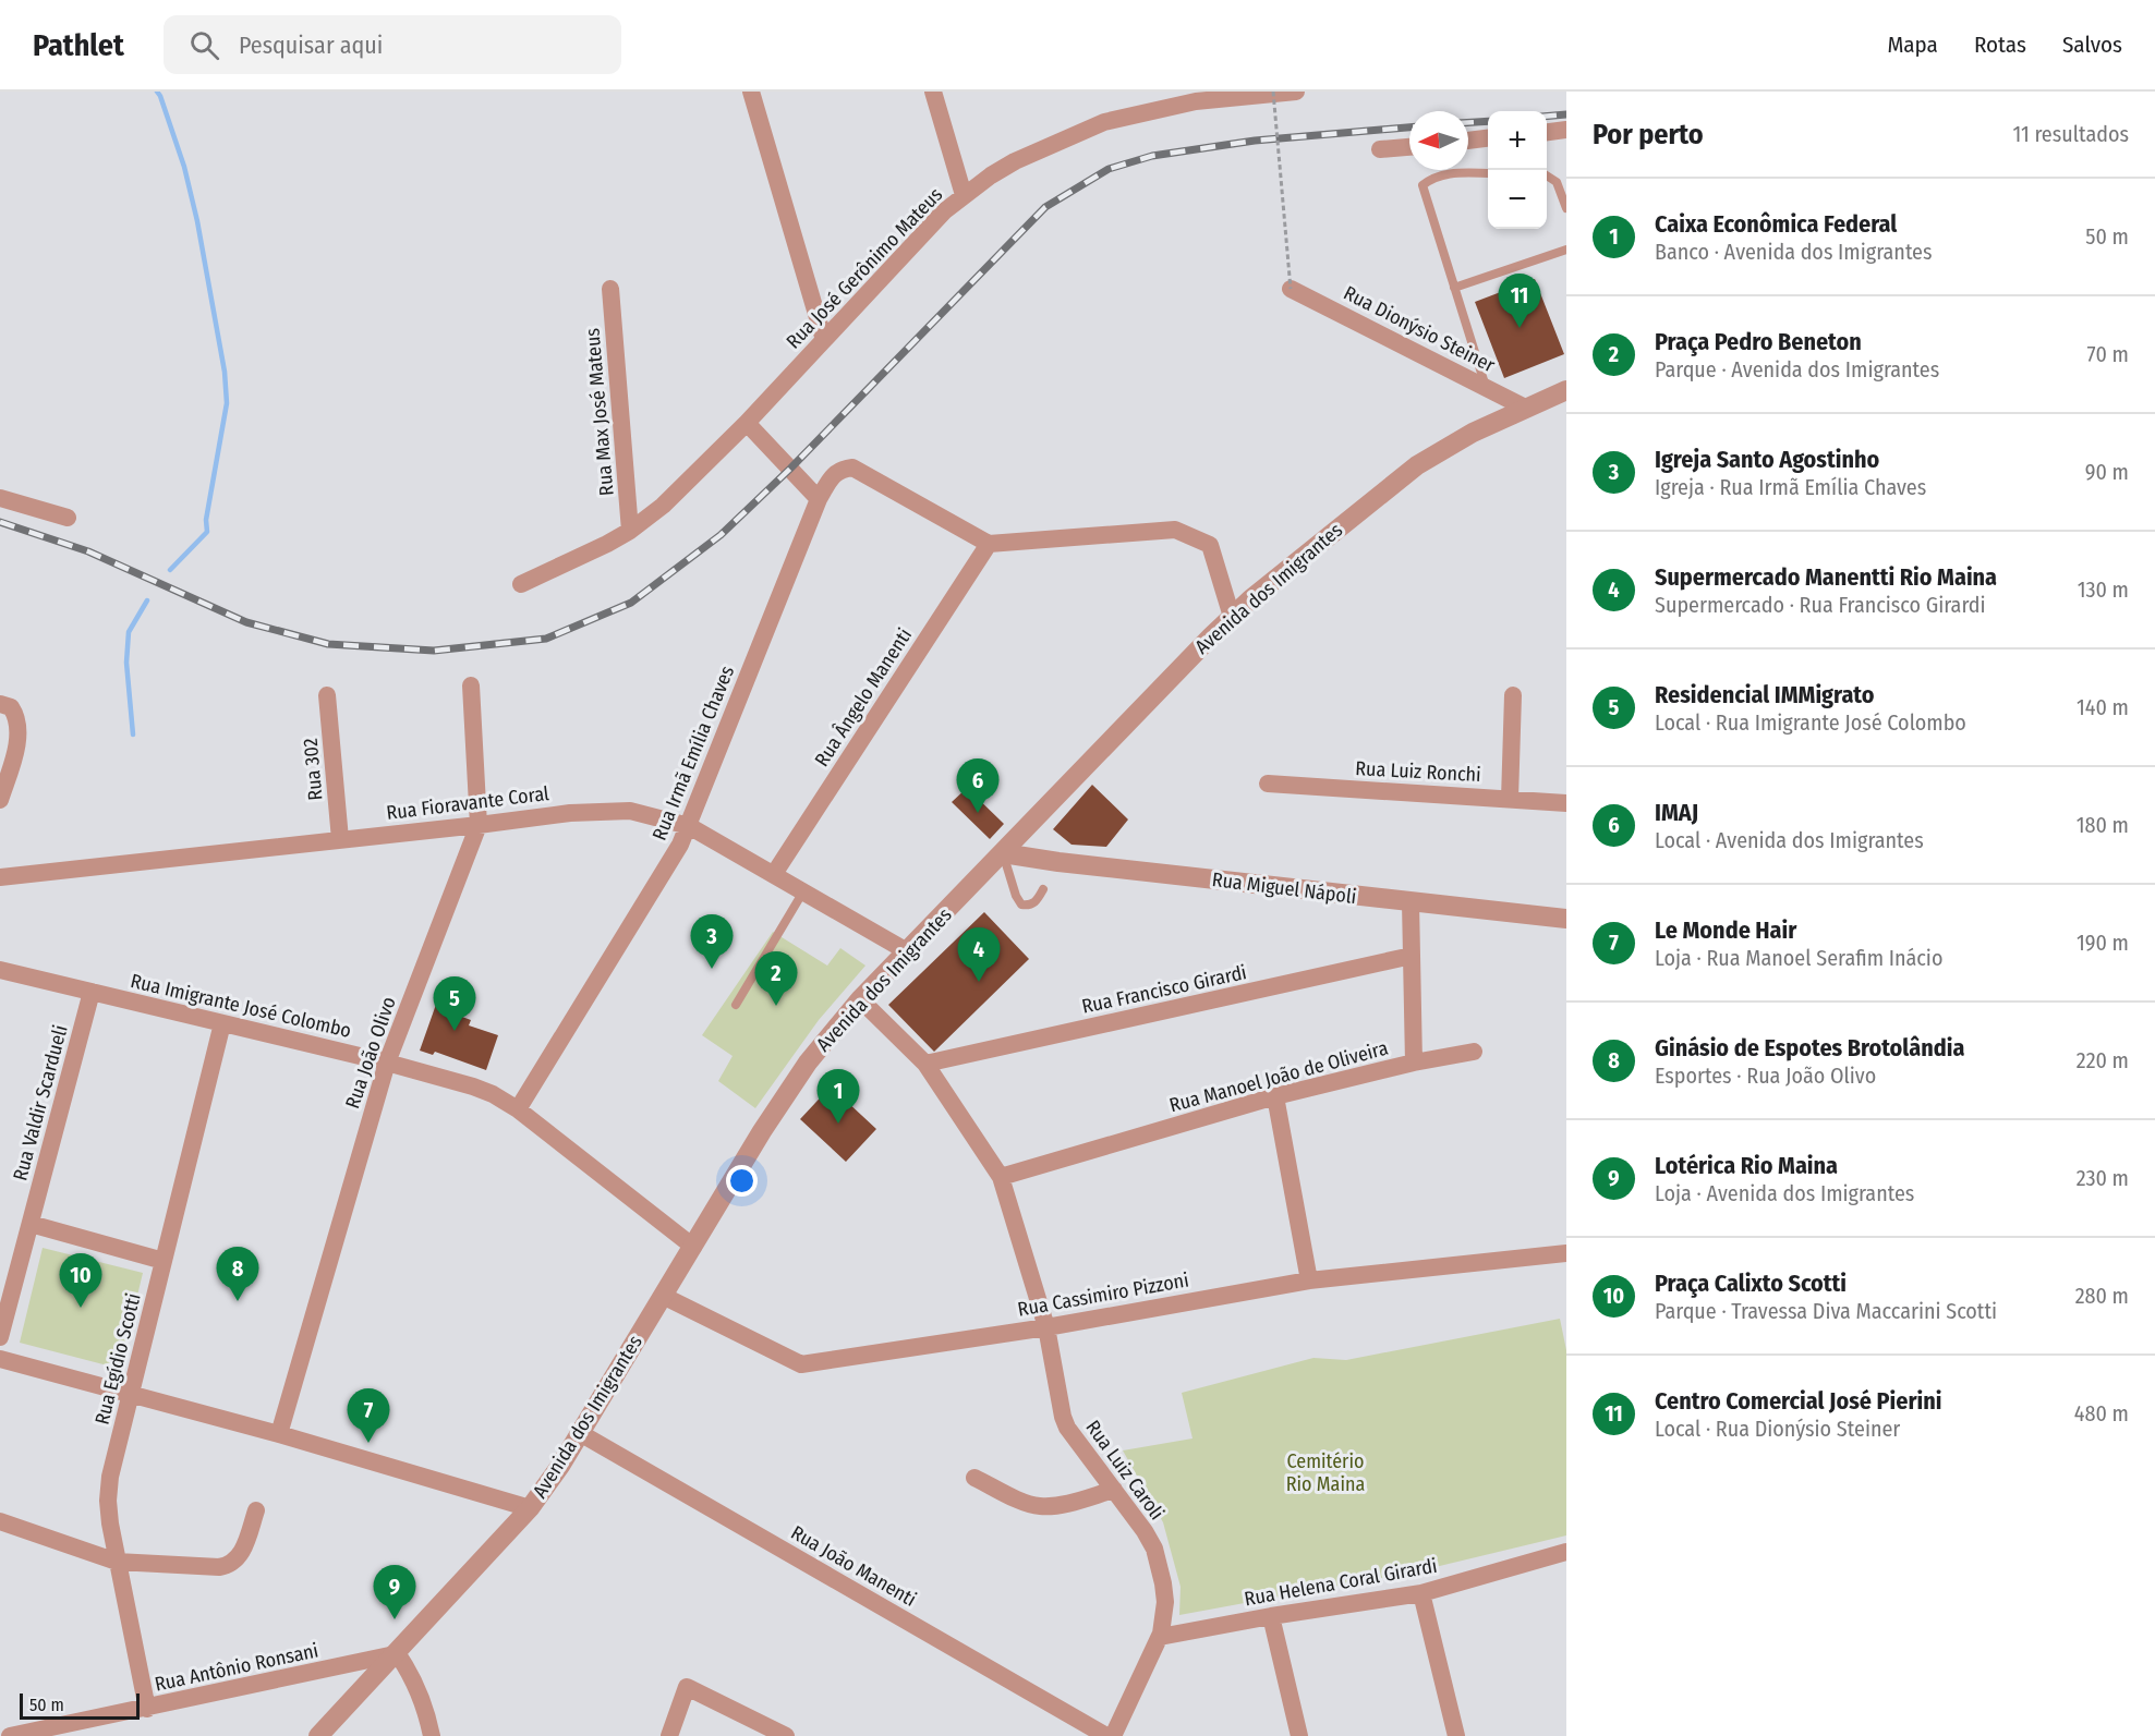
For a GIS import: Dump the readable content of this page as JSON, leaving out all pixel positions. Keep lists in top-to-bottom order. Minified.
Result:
{"streets":{"street":["Rua José Gerônimo Mateus","Rua Dionýsio Steiner","Rua Max José Mateus","Avenida dos Imigrantes","Rua Ângelo Manenti","Rua Irmã Emília Chaves","Rua 302","Rua Luiz Ronchi","Rua Fioravante Coral","Rua Miguel Nápoli","Rua Francisco Girardi","Rua Imigrante José Colombo","Rua João Olivo","Rua Manoel João de Oliveira","Rua Valdir Scardueli","Rua Cassimiro Pizzoni","Rua Egídio Scotti","Rua Luiz Caroli","Rua João Manenti","Rua Helena Coral Girardi","Rua Antônio Ronsani"]},"crossings":[["Rua José Gerônimo Mateus","Rua Max José Mateus"],["Rua Dionýsio Steiner","Avenida dos Imigrantes"],["Avenida dos Imigrantes","Rua Fioravante Coral"],["Avenida dos Imigrantes","Rua Miguel Nápoli"],["Avenida dos Imigrantes","Rua Imigrante José Colombo"],["Avenida dos Imigrantes","Rua Cassimiro Pizzoni"],["Avenida dos Imigrantes","Rua Luiz Caroli"],["Avenida dos Imigrantes","Rua João Manenti"],["Avenida dos Imigrantes","Rua Antônio Ronsani"],["Rua Ângelo Manenti","Rua Irmã Emília Chaves"],["Rua Ângelo Manenti","Rua Fioravante Coral"],["Rua Irmã Emília Chaves","Rua Fioravante Coral"],["Rua Irmã Emília Chaves","Rua Imigrante José Colombo"],["Rua 302","Rua Fioravante Coral"],["Rua Fioravante Coral","Rua João Olivo"],["Rua Miguel Nápoli","Rua Manoel João de Oliveira"],["Rua Francisco Girardi","Rua Manoel João de Oliveira"],["Rua Francisco Girardi","Rua Luiz Caroli"],["Rua Imigrante José Colombo","Rua João Olivo"],["Rua Imigrante José Colombo","Rua Valdir Scardueli"],["Rua Imigrante José Colombo","Rua Egídio Scotti"],["Rua Manoel João de Oliveira","Rua Luiz Caroli"],["Rua Cassimiro Pizzoni","Rua Luiz Caroli"],["Rua Egídio Scotti","Rua Antônio Ronsani"],["Rua Luiz Caroli","Rua Helena Coral Girardi"]],"parks":["Cemitério Rio Maina"],"scale_bar":"50 m","north":"left","page":{"header":"Pathlet","search":"Pesquisar aqui","nav":["Mapa","Rotas","Salvos"],"heading":["Por perto","11 resultados"],"map_buttons":["+","−"],"list":[{"mark":"1","name":"Caixa Econômica Federal","note":"Banco · Avenida dos Imigrantes","value":"50 m"},{"mark":"2","name":"Praça Pedro Beneton","note":"Parque · Avenida dos Imigrantes","value":"70 m"},{"mark":"3","name":"Igreja Santo Agostinho","note":"Igreja · Rua Irmã Emília Chaves","value":"90 m"},{"mark":"4","name":"Supermercado Manentti Rio Maina","note":"Supermercado · Rua Francisco Girardi","value":"130 m"},{"mark":"5","name":"Residencial IMMigrato","note":"Local · Rua Imigrante José Colombo","value":"140 m"},{"mark":"6","name":"IMAJ","note":"Local · Avenida dos Imigrantes","value":"180 m"},{"mark":"7","name":"Le Monde Hair","note":"Loja · Rua Manoel Serafim Inácio","value":"190 m"},{"mark":"8","name":"Ginásio de Espotes Brotolândia","note":"Esportes · Rua João Olivo","value":"220 m"},{"mark":"9","name":"Lotérica Rio Maina","note":"Loja · Avenida dos Imigrantes","value":"230 m"},{"mark":"10","name":"Praça Calixto Scotti","note":"Parque · Travessa Diva Maccarini Scotti","value":"280 m"},{"mark":"11","name":"Centro Comercial José Pierini","note":"Local · Rua Dionýsio Steiner","value":"480 m"}],"pins":["11","6","3","4","2","5","1","8","10","7","9"],"scale":"50 m"}}
